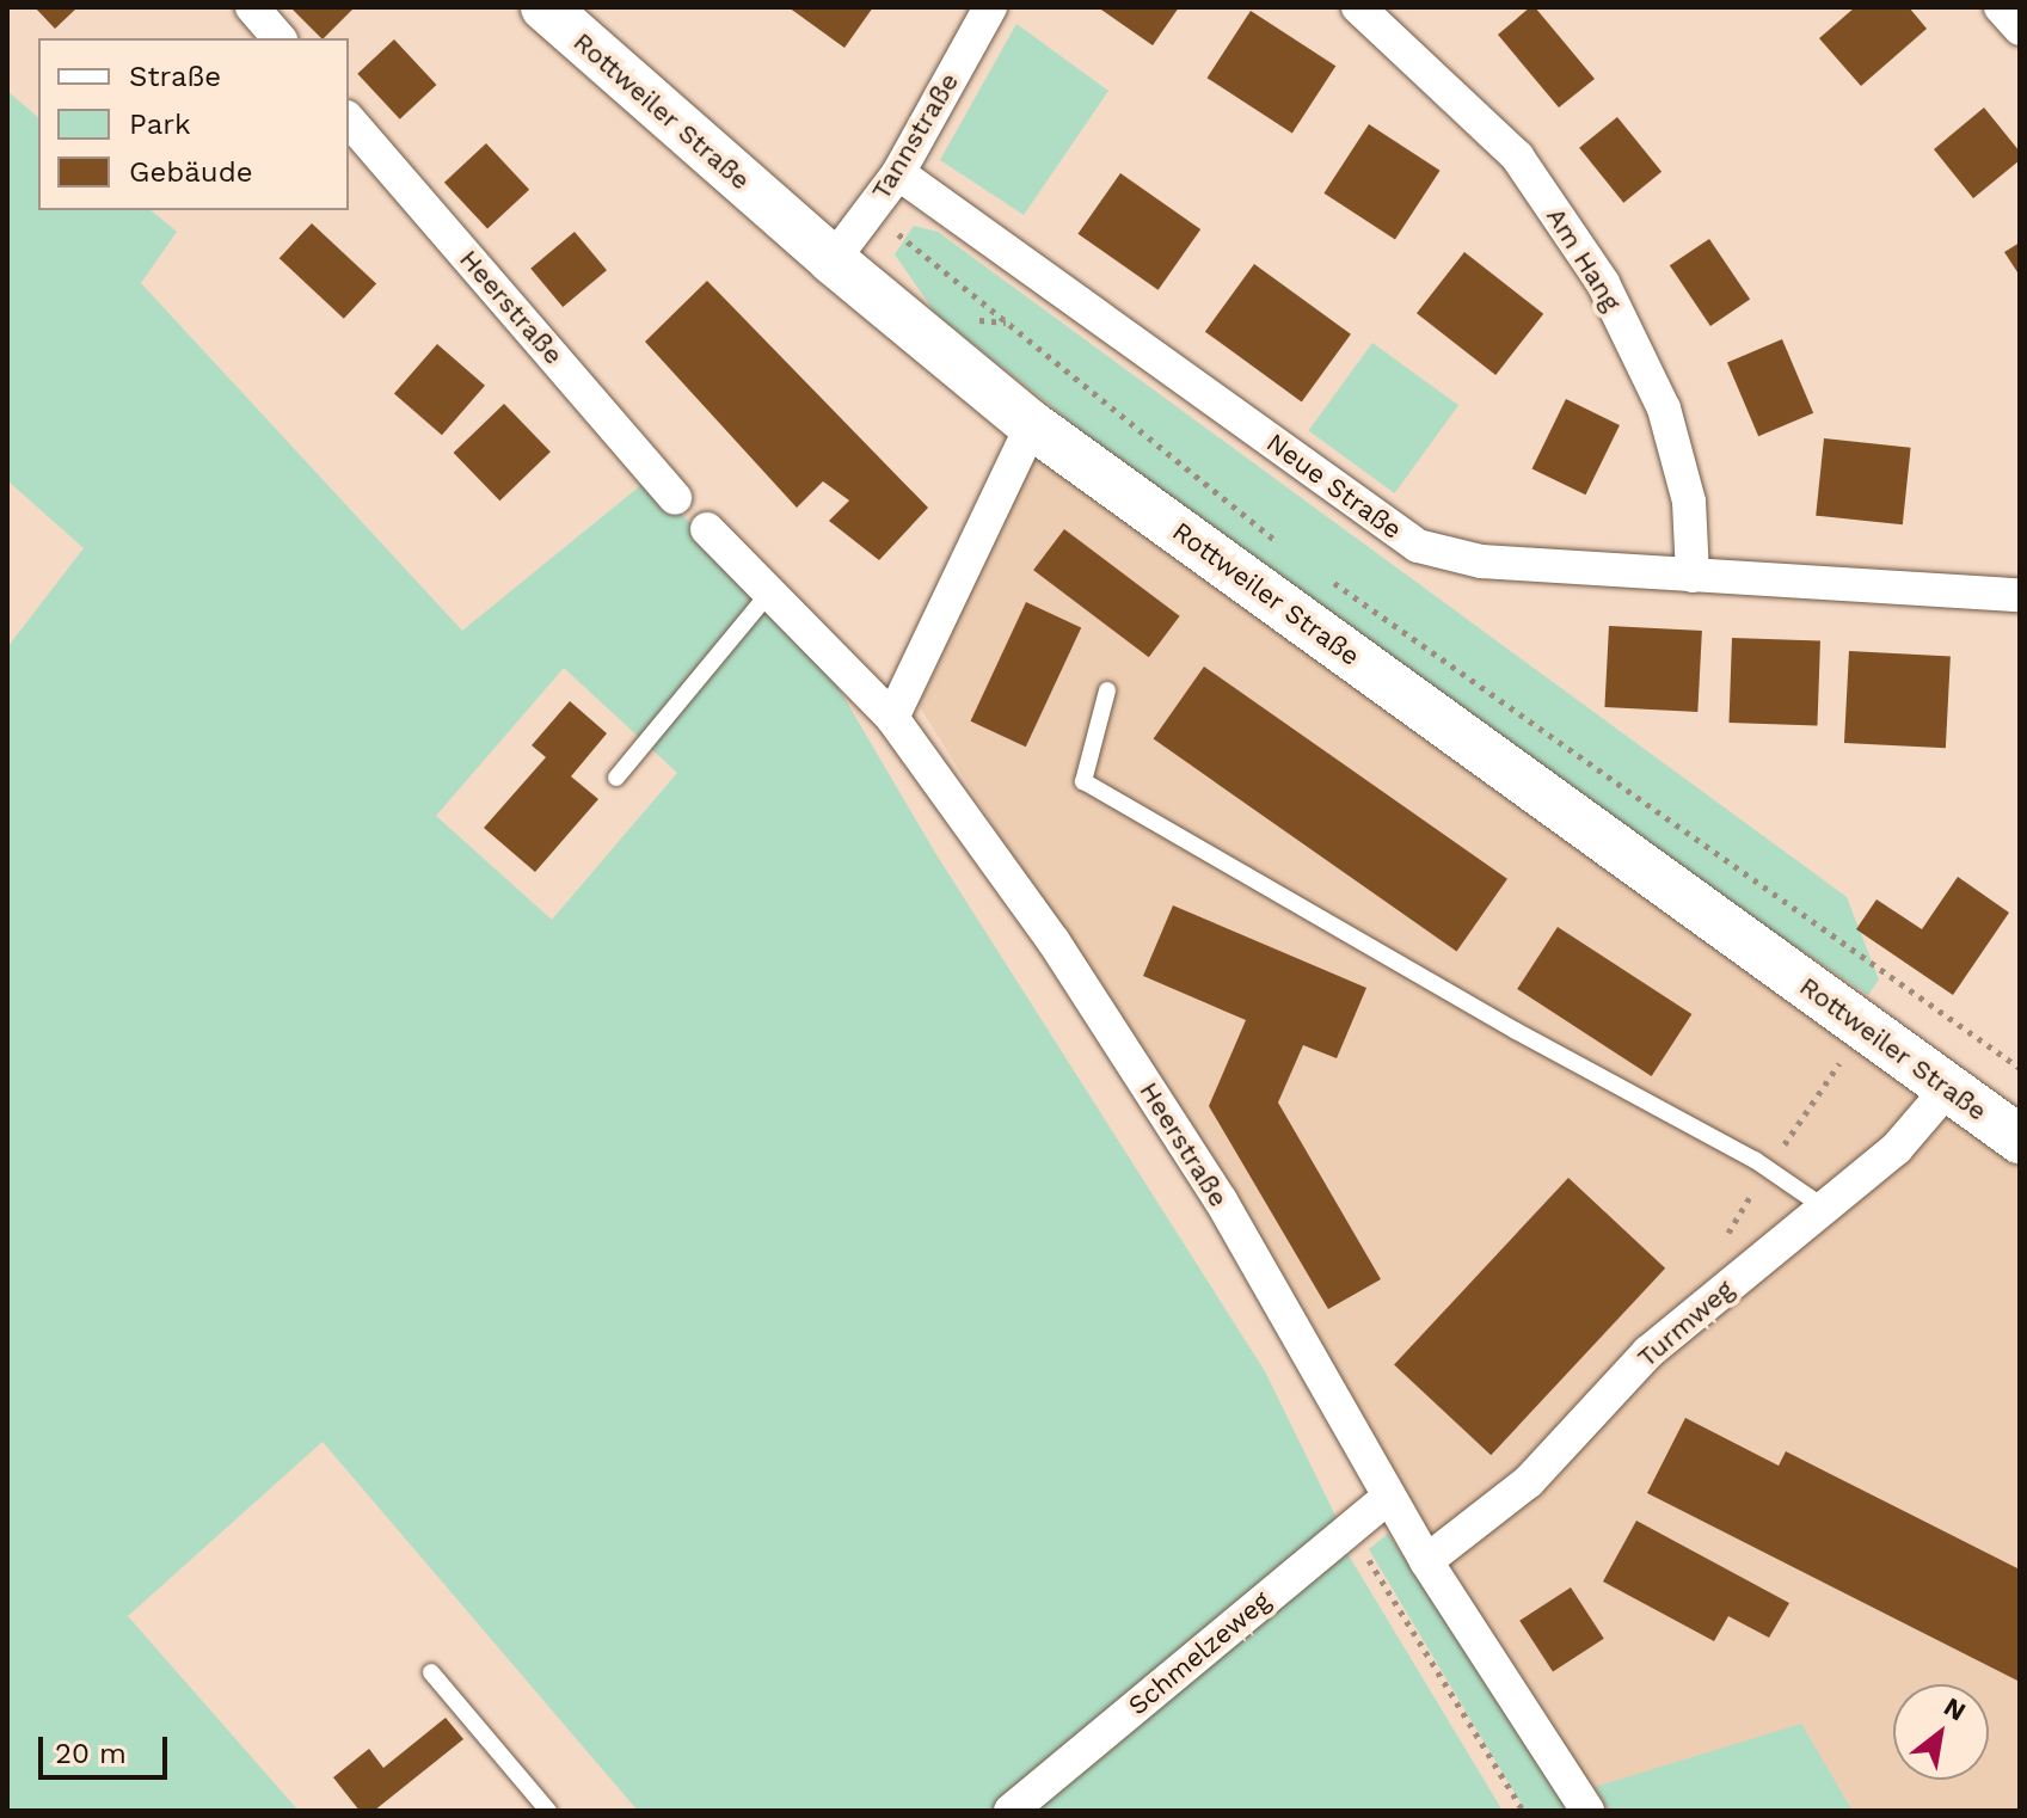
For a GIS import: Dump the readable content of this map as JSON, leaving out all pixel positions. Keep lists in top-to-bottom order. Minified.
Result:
{"streets":{"street":["Rottweiler Straße","Tannstraße","Am Hang","Heerstraße","Neue Straße","Turmweg","Schmelzeweg"]},"crossings":[["Rottweiler Straße","Tannstraße"],["Rottweiler Straße","Turmweg"],["Tannstraße","Neue Straße"],["Am Hang","Neue Straße"],["Heerstraße","Turmweg"],["Heerstraße","Schmelzeweg"]],"legend":["Straße","Park","Gebäude"],"scale_bar":"20 m","north":"top right"}
